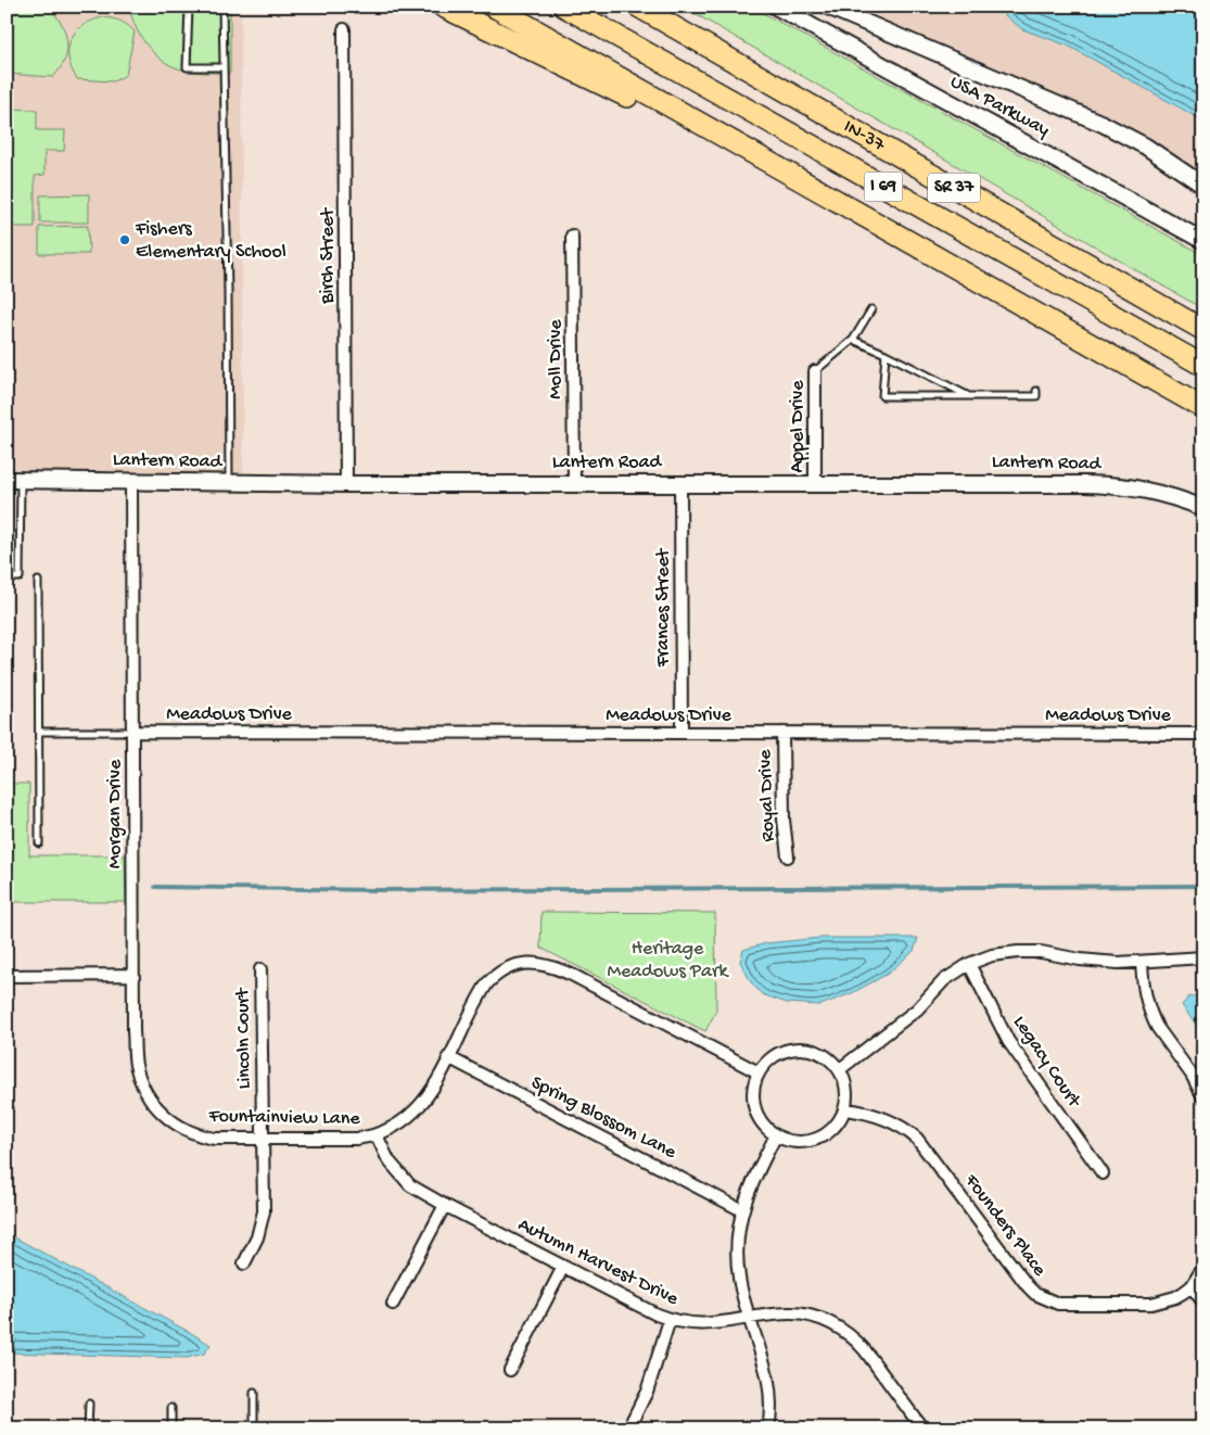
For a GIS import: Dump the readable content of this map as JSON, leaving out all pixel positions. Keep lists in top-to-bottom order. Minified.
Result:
{"streets":{"highway":["IN-37","I 69","SR 37"],"street":["USA Parkway","Birch Street","Moll Drive","Appel Drive","Lantern Road","Frances Street","Meadows Drive","Royal Drive","Morgan Drive","Lincoln Court","Legacy Court","Fountainview Lane","Spring Blossom Lane","Founders Place","Autumn Harvest Drive"]},"crossings":[["Birch Street","Lantern Road"],["Moll Drive","Lantern Road"],["Appel Drive","Lantern Road"],["Lantern Road","Frances Street"],["Lantern Road","Morgan Drive"],["Frances Street","Meadows Drive"],["Meadows Drive","Royal Drive"],["Meadows Drive","Morgan Drive"],["Morgan Drive","Fountainview Lane"],["Lincoln Court","Fountainview Lane"],["Fountainview Lane","Spring Blossom Lane"],["Fountainview Lane","Founders Place"],["Fountainview Lane","Autumn Harvest Drive"]],"parks":["Heritage Meadows Park"],"places":["Fishers Elementary School"]}
